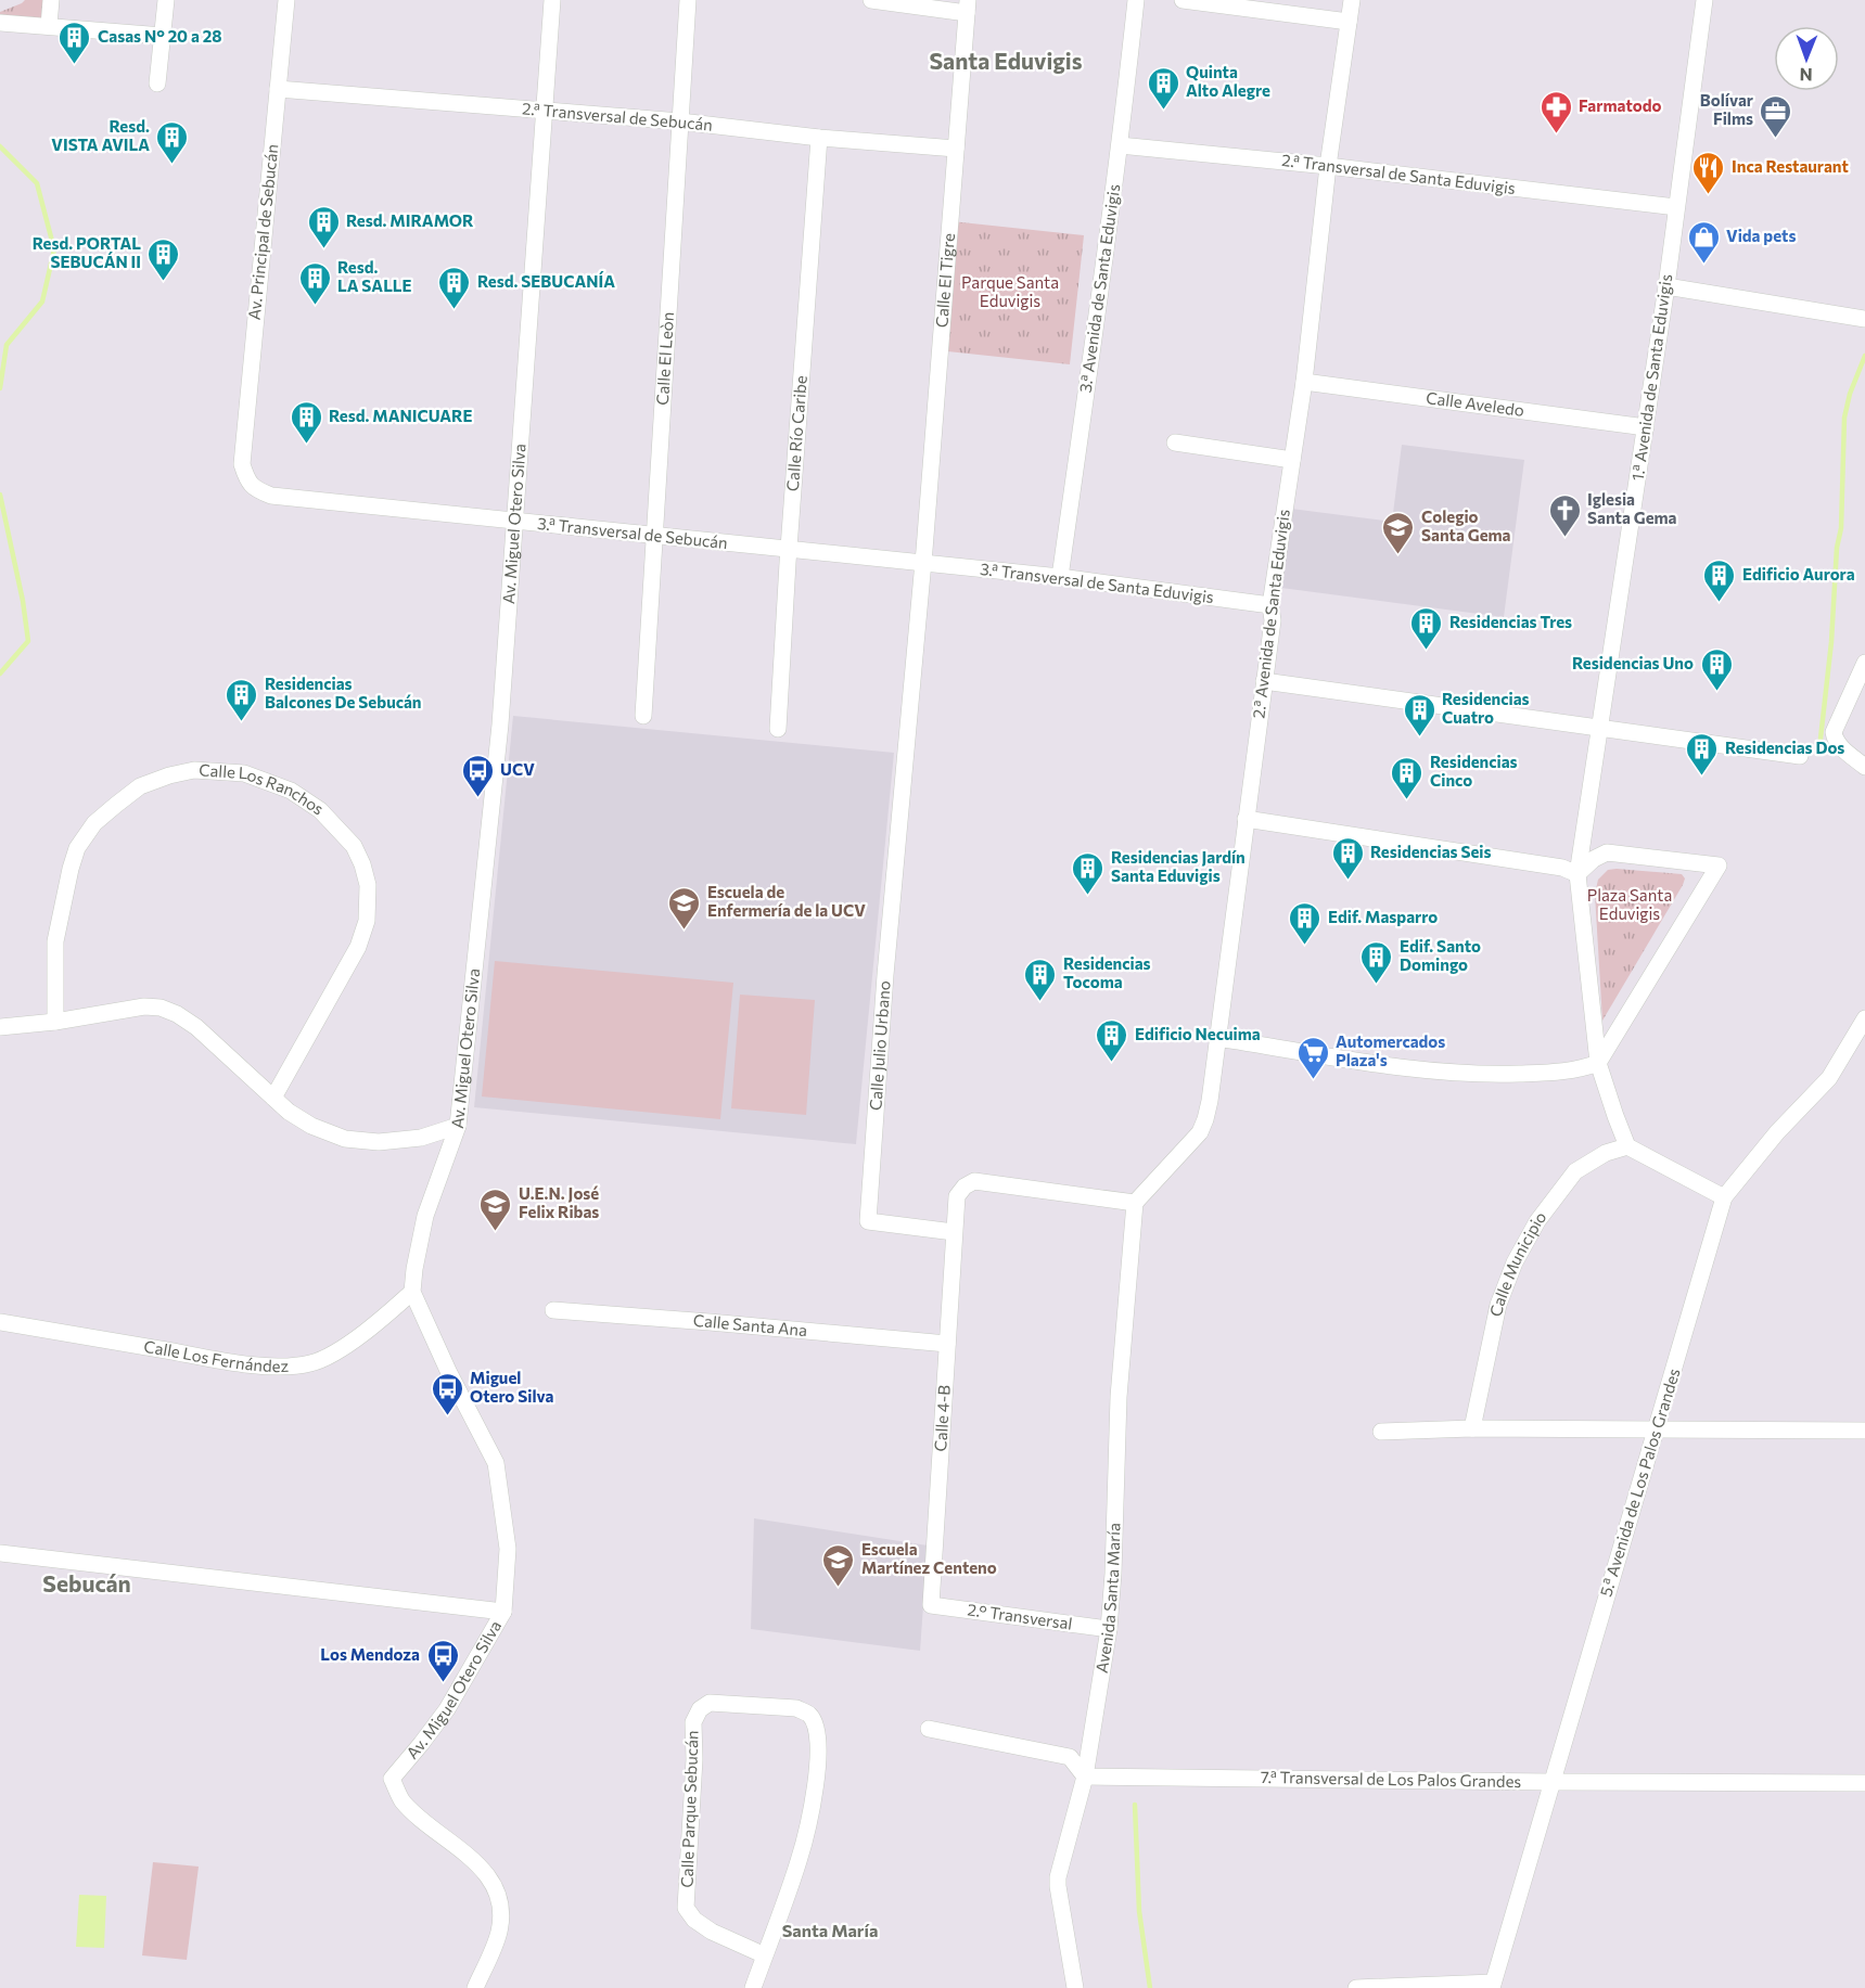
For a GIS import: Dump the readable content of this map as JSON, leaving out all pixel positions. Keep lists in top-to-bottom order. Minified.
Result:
{"streets":{"street":["2.ª Transversal de Sebucán","2.ª Transversal de Santa Eduvigis","Av. Principal de Sebucán","Calle El Tigre","3.ª Avenida de Santa Eduvigis","Calle El Leòn","1.ª Avenida de Santa Eduvigis","Calle Aveledo","Calle Río Caribe","Av. Miguel Otero Silva","3.ª Transversal de Sebucán","3.ª Transversal de Santa Eduvigis","2.ª Avenida de Santa Eduvigis","Calle Los Ranchos","Calle Julio Urbano","Calle Municipio","Calle Santa Ana","Calle Los Fernández","Calle 4-B","5.ª Avenida de Los Palos Grandes","Avenida Santa María","2.° Transversal","7.ª Transversal de Los Palos Grandes","Calle Parque Sebucán"]},"crossings":[["2.ª Transversal de Sebucán","Av. Principal de Sebucán"],["2.ª Transversal de Sebucán","Calle El Tigre"],["2.ª Transversal de Sebucán","Calle El Leòn"],["2.ª Transversal de Sebucán","Calle Río Caribe"],["2.ª Transversal de Sebucán","Av. Miguel Otero Silva"],["2.ª Transversal de Santa Eduvigis","3.ª Avenida de Santa Eduvigis"],["2.ª Transversal de Santa Eduvigis","1.ª Avenida de Santa Eduvigis"],["2.ª Transversal de Santa Eduvigis","2.ª Avenida de Santa Eduvigis"],["Av. Principal de Sebucán","3.ª Transversal de Sebucán"],["Calle El Tigre","3.ª Transversal de Sebucán"],["Calle El Tigre","3.ª Transversal de Santa Eduvigis"],["Calle El Tigre","Calle Julio Urbano"],["3.ª Avenida de Santa Eduvigis","3.ª Transversal de Santa Eduvigis"],["Calle El Leòn","3.ª Transversal de Sebucán"],["1.ª Avenida de Santa Eduvigis","Calle Aveledo"],["Calle Aveledo","2.ª Avenida de Santa Eduvigis"],["Calle Río Caribe","3.ª Transversal de Sebucán"],["Av. Miguel Otero Silva","3.ª Transversal de Sebucán"],["Av. Miguel Otero Silva","Calle Los Fernández"],["3.ª Transversal de Sebucán","3.ª Transversal de Santa Eduvigis"],["3.ª Transversal de Sebucán","Calle Julio Urbano"],["3.ª Transversal de Santa Eduvigis","2.ª Avenida de Santa Eduvigis"],["3.ª Transversal de Santa Eduvigis","Calle Julio Urbano"],["2.ª Avenida de Santa Eduvigis","Avenida Santa María"],["Calle Julio Urbano","Calle 4-B"],["Calle Santa Ana","Calle 4-B"],["Calle 4-B","2.° Transversal"],["5.ª Avenida de Los Palos Grandes","7.ª Transversal de Los Palos Grandes"],["Avenida Santa María","2.° Transversal"],["Avenida Santa María","7.ª Transversal de Los Palos Grandes"]],"districts":["Santa Eduvigis","Sebucán","Santa María"],"parks":["Parque Santa Eduvigis","Plaza Santa Eduvigis"],"places":{"building":["Casas N° 20 a 28","Quinta Alto Alegre","Resd. VISTA AVILA","Resd. MIRAMOR","Resd. PORTAL SEBUCÁN II","Resd. LA SALLE","Resd. SEBUCANÍA","Resd. MANICUARE","Edificio Aurora","Residencias Tres","Residencias Uno","Residencias Balcones De Sebucán","Residencias Cuatro","Residencias Dos","Residencias Cinco","Residencias Seis","Residencias Jardín Santa Eduvigis","Edif. Masparro","Edif. Santo Domingo","Residencias Tocoma","Edificio Necuima"],"pharmacy":["Farmatodo"],"office":["Bolívar Films"],"restaurant":["Inca Restaurant"],"shop":["Vida pets"],"church":["Iglesia Santa Gema"],"school or university":["Colegio Santa Gema","Escuela de Enfermería de la UCV","U.E.N. José Felix Ribas","Escuela Martínez Centeno"],"bus stop":["UCV","Miguel Otero Silva","Los Mendoza"],"supermarket":["Automercados Plaza's"]},"north":"bottom"}
